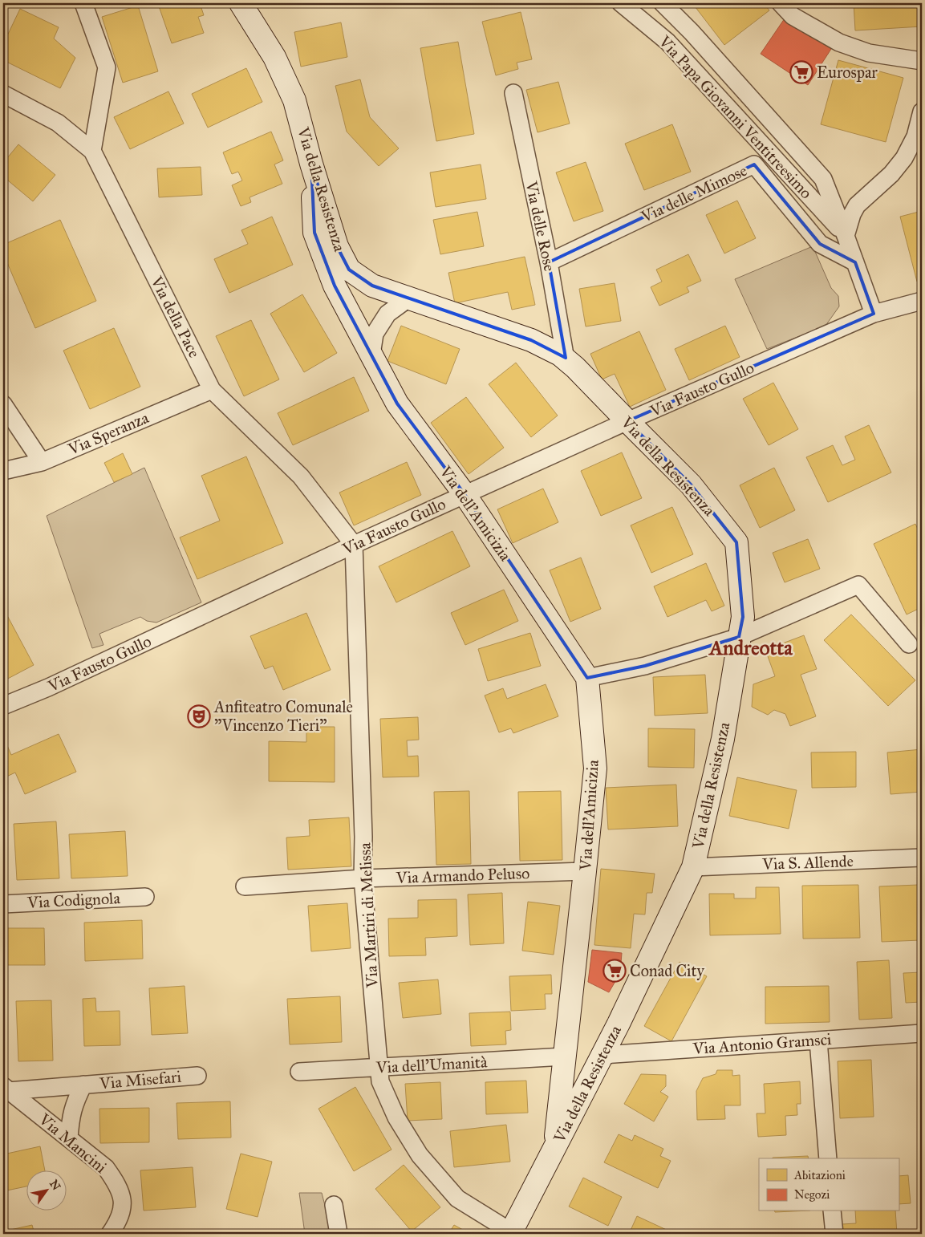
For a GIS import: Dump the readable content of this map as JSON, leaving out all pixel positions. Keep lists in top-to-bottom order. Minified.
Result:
{"streets":{"street":["Via Papa Giovanni Ventitreesimo","Via della Resistenza","Via delle Mimose","Via delle Rose","Via della Pace","Via Fausto Gullo","Via Speranza","Via dell'Amicizia","Via S. Allende","Via Armando Peluso","Via Codignola","Via Martiri di Melissa","Via Antonio Gramsci","Via dell'Umanità","Via Misefari","Via Mancini"]},"crossings":[["Via Papa Giovanni Ventitreesimo","Via delle Mimose"],["Via Papa Giovanni Ventitreesimo","Via Fausto Gullo"],["Via della Resistenza","Via delle Rose"],["Via della Resistenza","Via Fausto Gullo"],["Via della Resistenza","Via dell'Amicizia"],["Via della Resistenza","Via S. Allende"],["Via della Resistenza","Via Martiri di Melissa"],["Via della Resistenza","Via Antonio Gramsci"],["Via delle Mimose","Via delle Rose"],["Via della Pace","Via Fausto Gullo"],["Via della Pace","Via Speranza"],["Via della Pace","Via Martiri di Melissa"],["Via Fausto Gullo","Via dell'Amicizia"],["Via Fausto Gullo","Via Martiri di Melissa"],["Via dell'Amicizia","Via Armando Peluso"],["Via dell'Amicizia","Via dell'Umanità"],["Via Armando Peluso","Via Martiri di Melissa"],["Via Martiri di Melissa","Via dell'Umanità"],["Via Misefari","Via Mancini"]],"districts":["Andreotta"],"places":{"supermarket":["Eurospar","Conad City"],"theatre":["Anfiteatro Comunale \"Vincenzo Tieri\""]},"legend":["Abitazioni","Negozi"],"north":"top right"}
